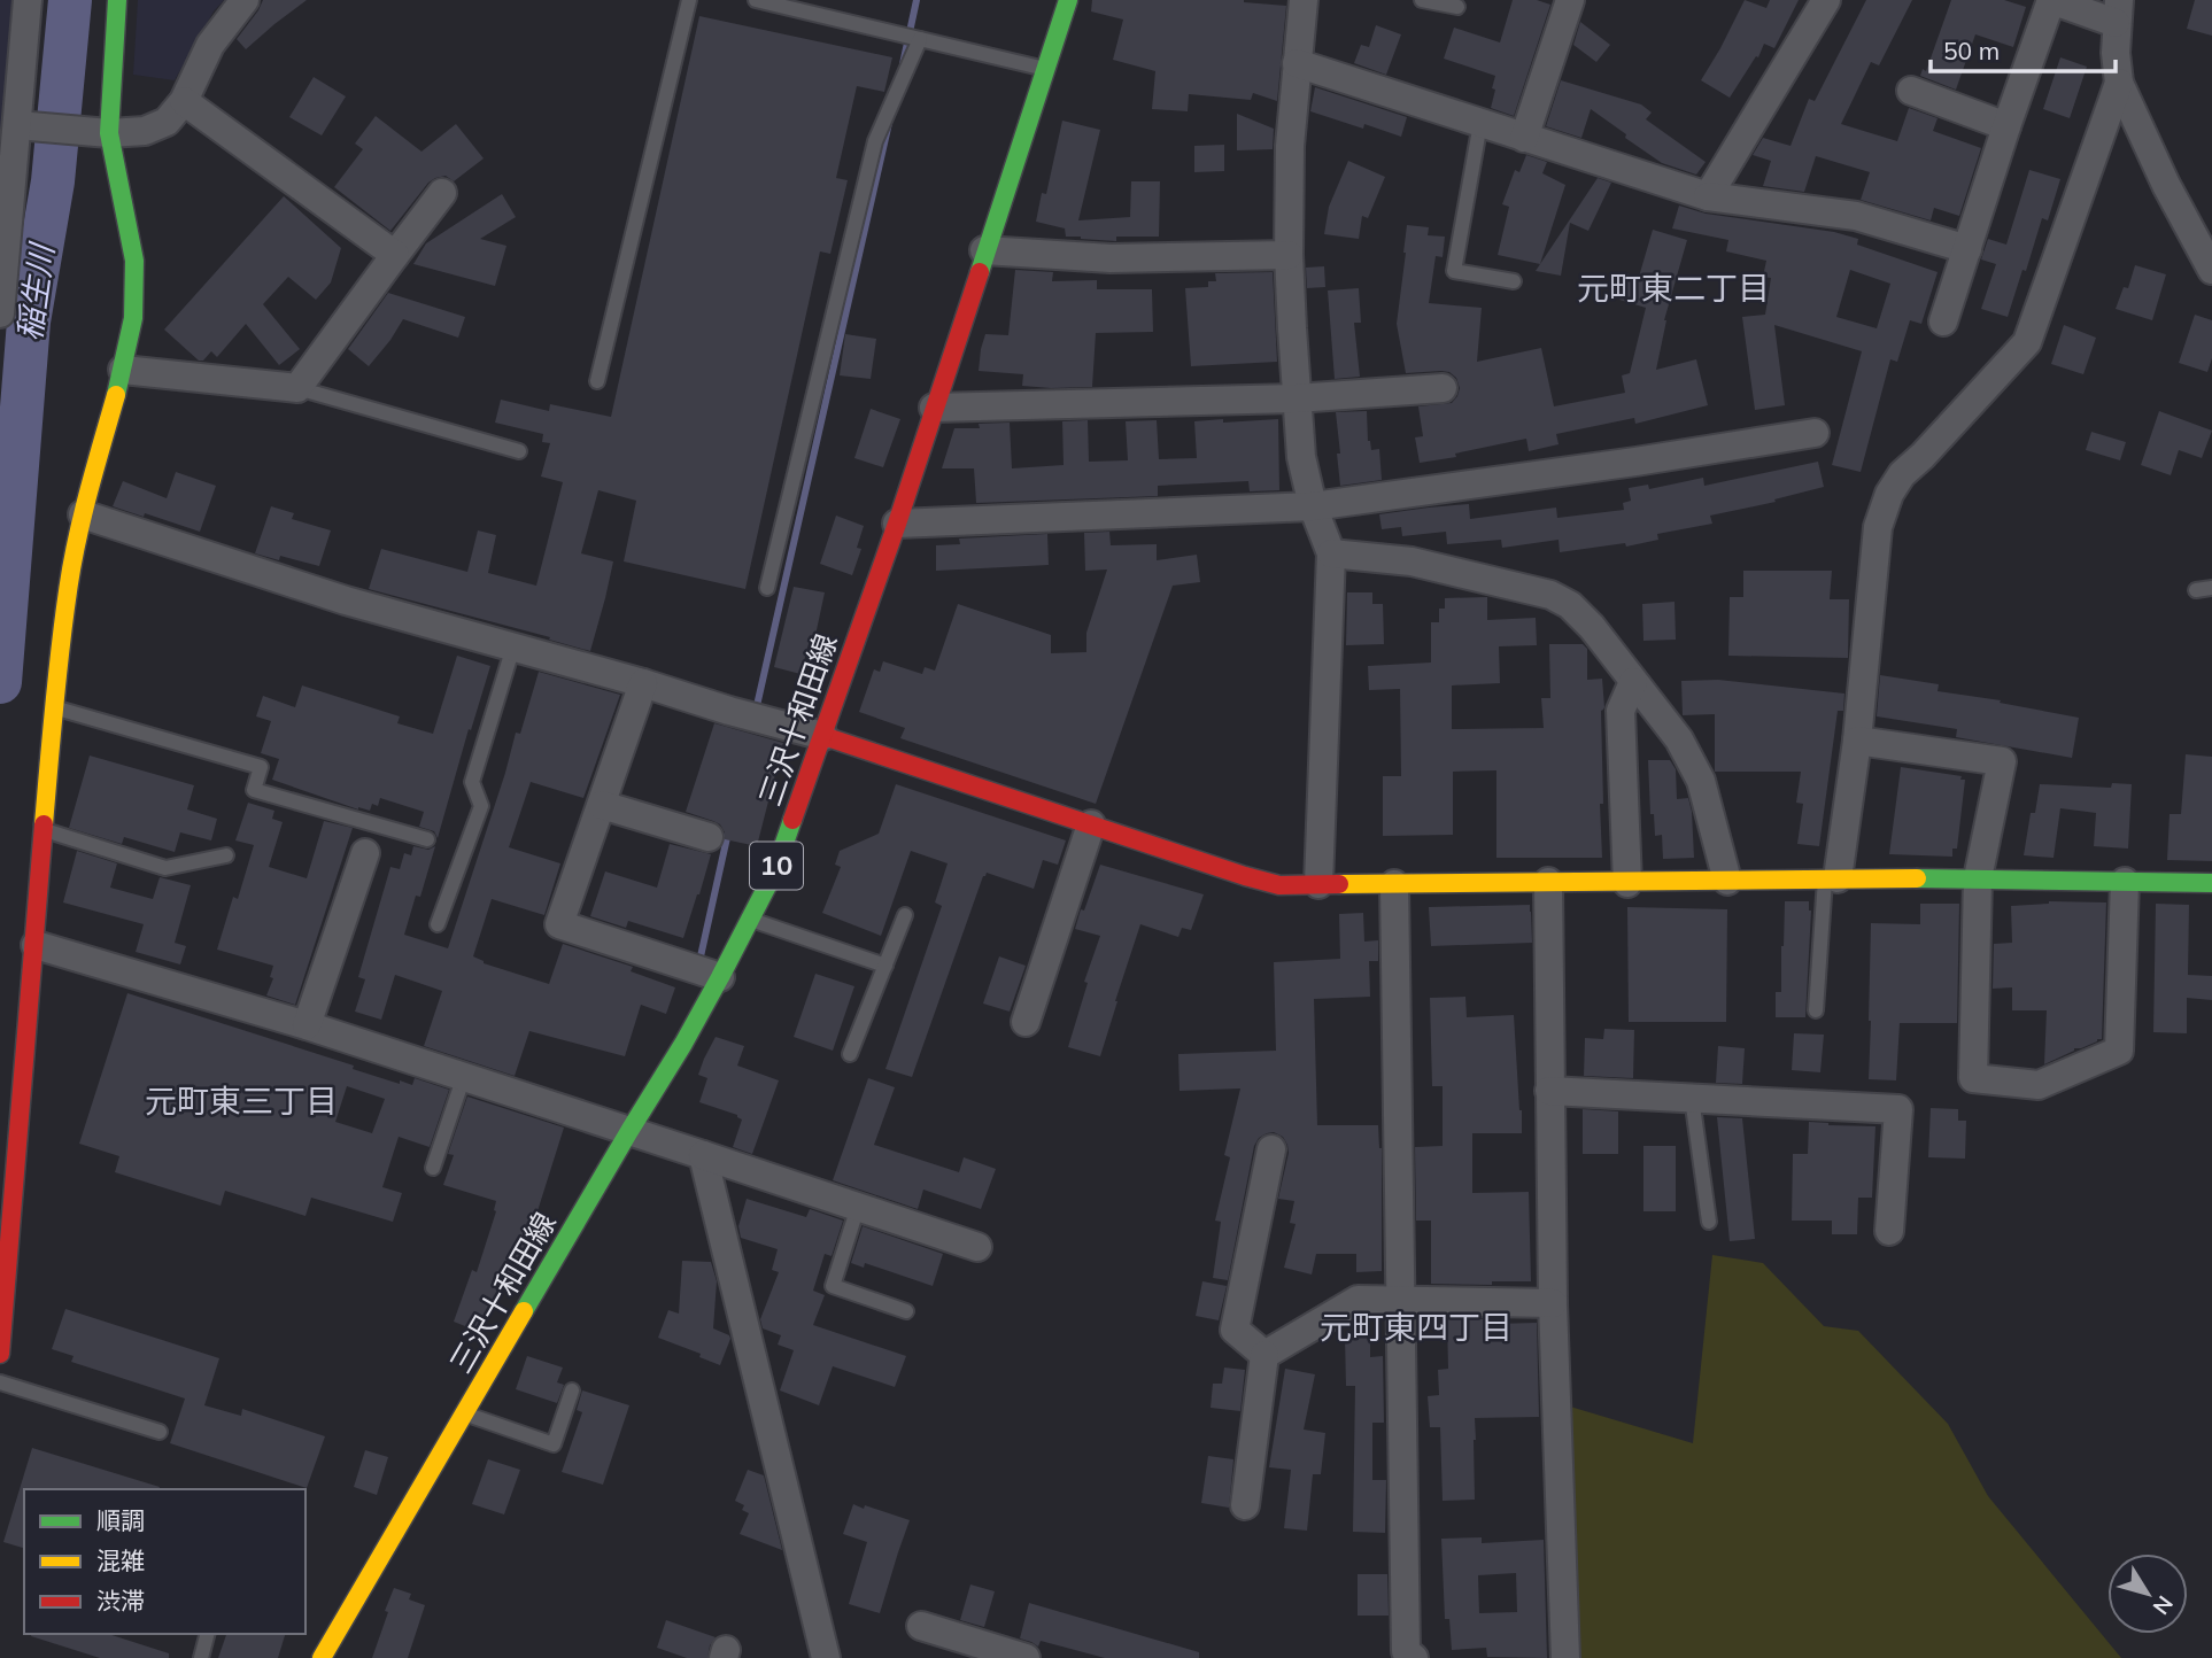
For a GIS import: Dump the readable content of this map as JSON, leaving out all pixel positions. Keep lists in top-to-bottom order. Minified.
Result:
{"streets":{"street":["三沢十和田線","10"]},"districts":["元町東二丁目","元町東三丁目","元町東四丁目"],"water":["稲生川"],"legend":["順調","混雑","渋滞"],"scale_bar":"50 m","north":"bottom right"}
